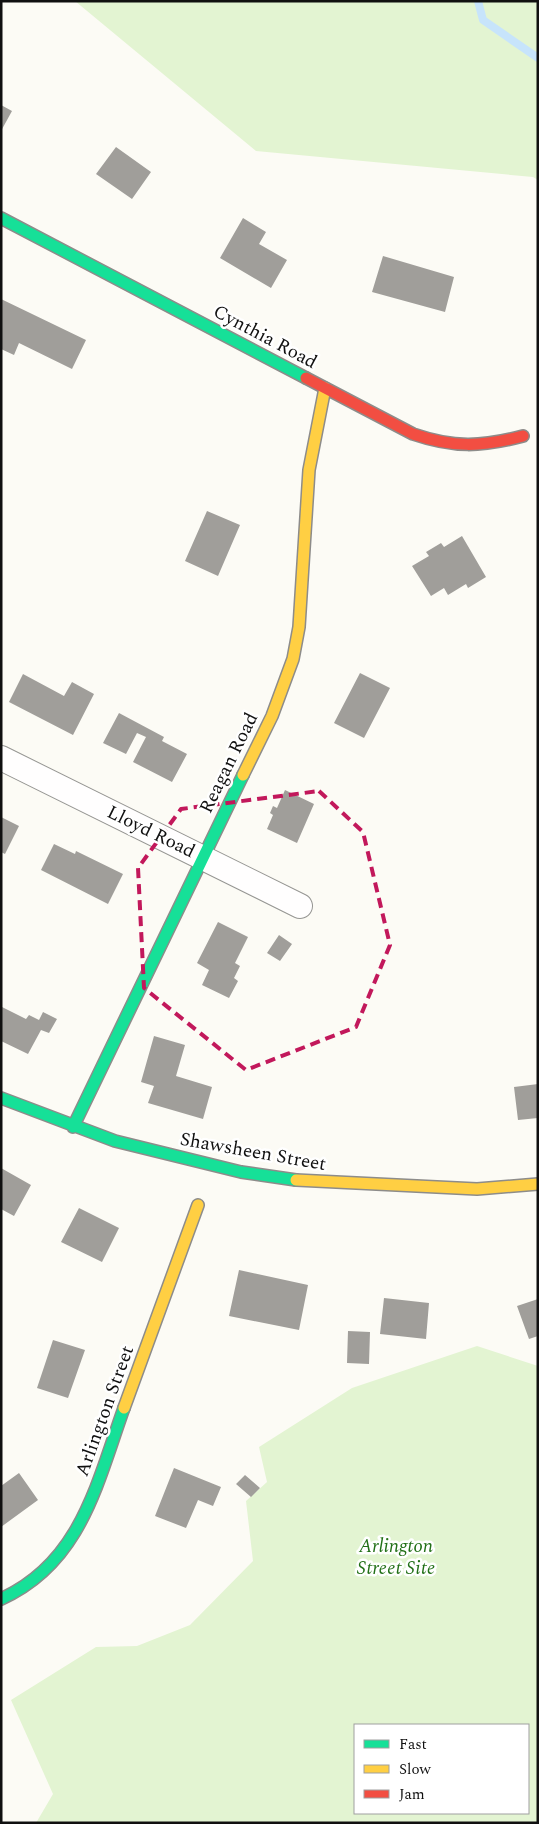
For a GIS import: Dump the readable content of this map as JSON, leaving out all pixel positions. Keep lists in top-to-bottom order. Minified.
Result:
{"streets":{"street":["Cynthia Road","Reagan Road","Lloyd Road","Shawsheen Street","Arlington Street"]},"crossings":[["Cynthia Road","Reagan Road"],["Reagan Road","Lloyd Road"],["Reagan Road","Shawsheen Street"]],"parks":["Arlington Street Site"],"legend":["Fast","Slow","Jam"]}
